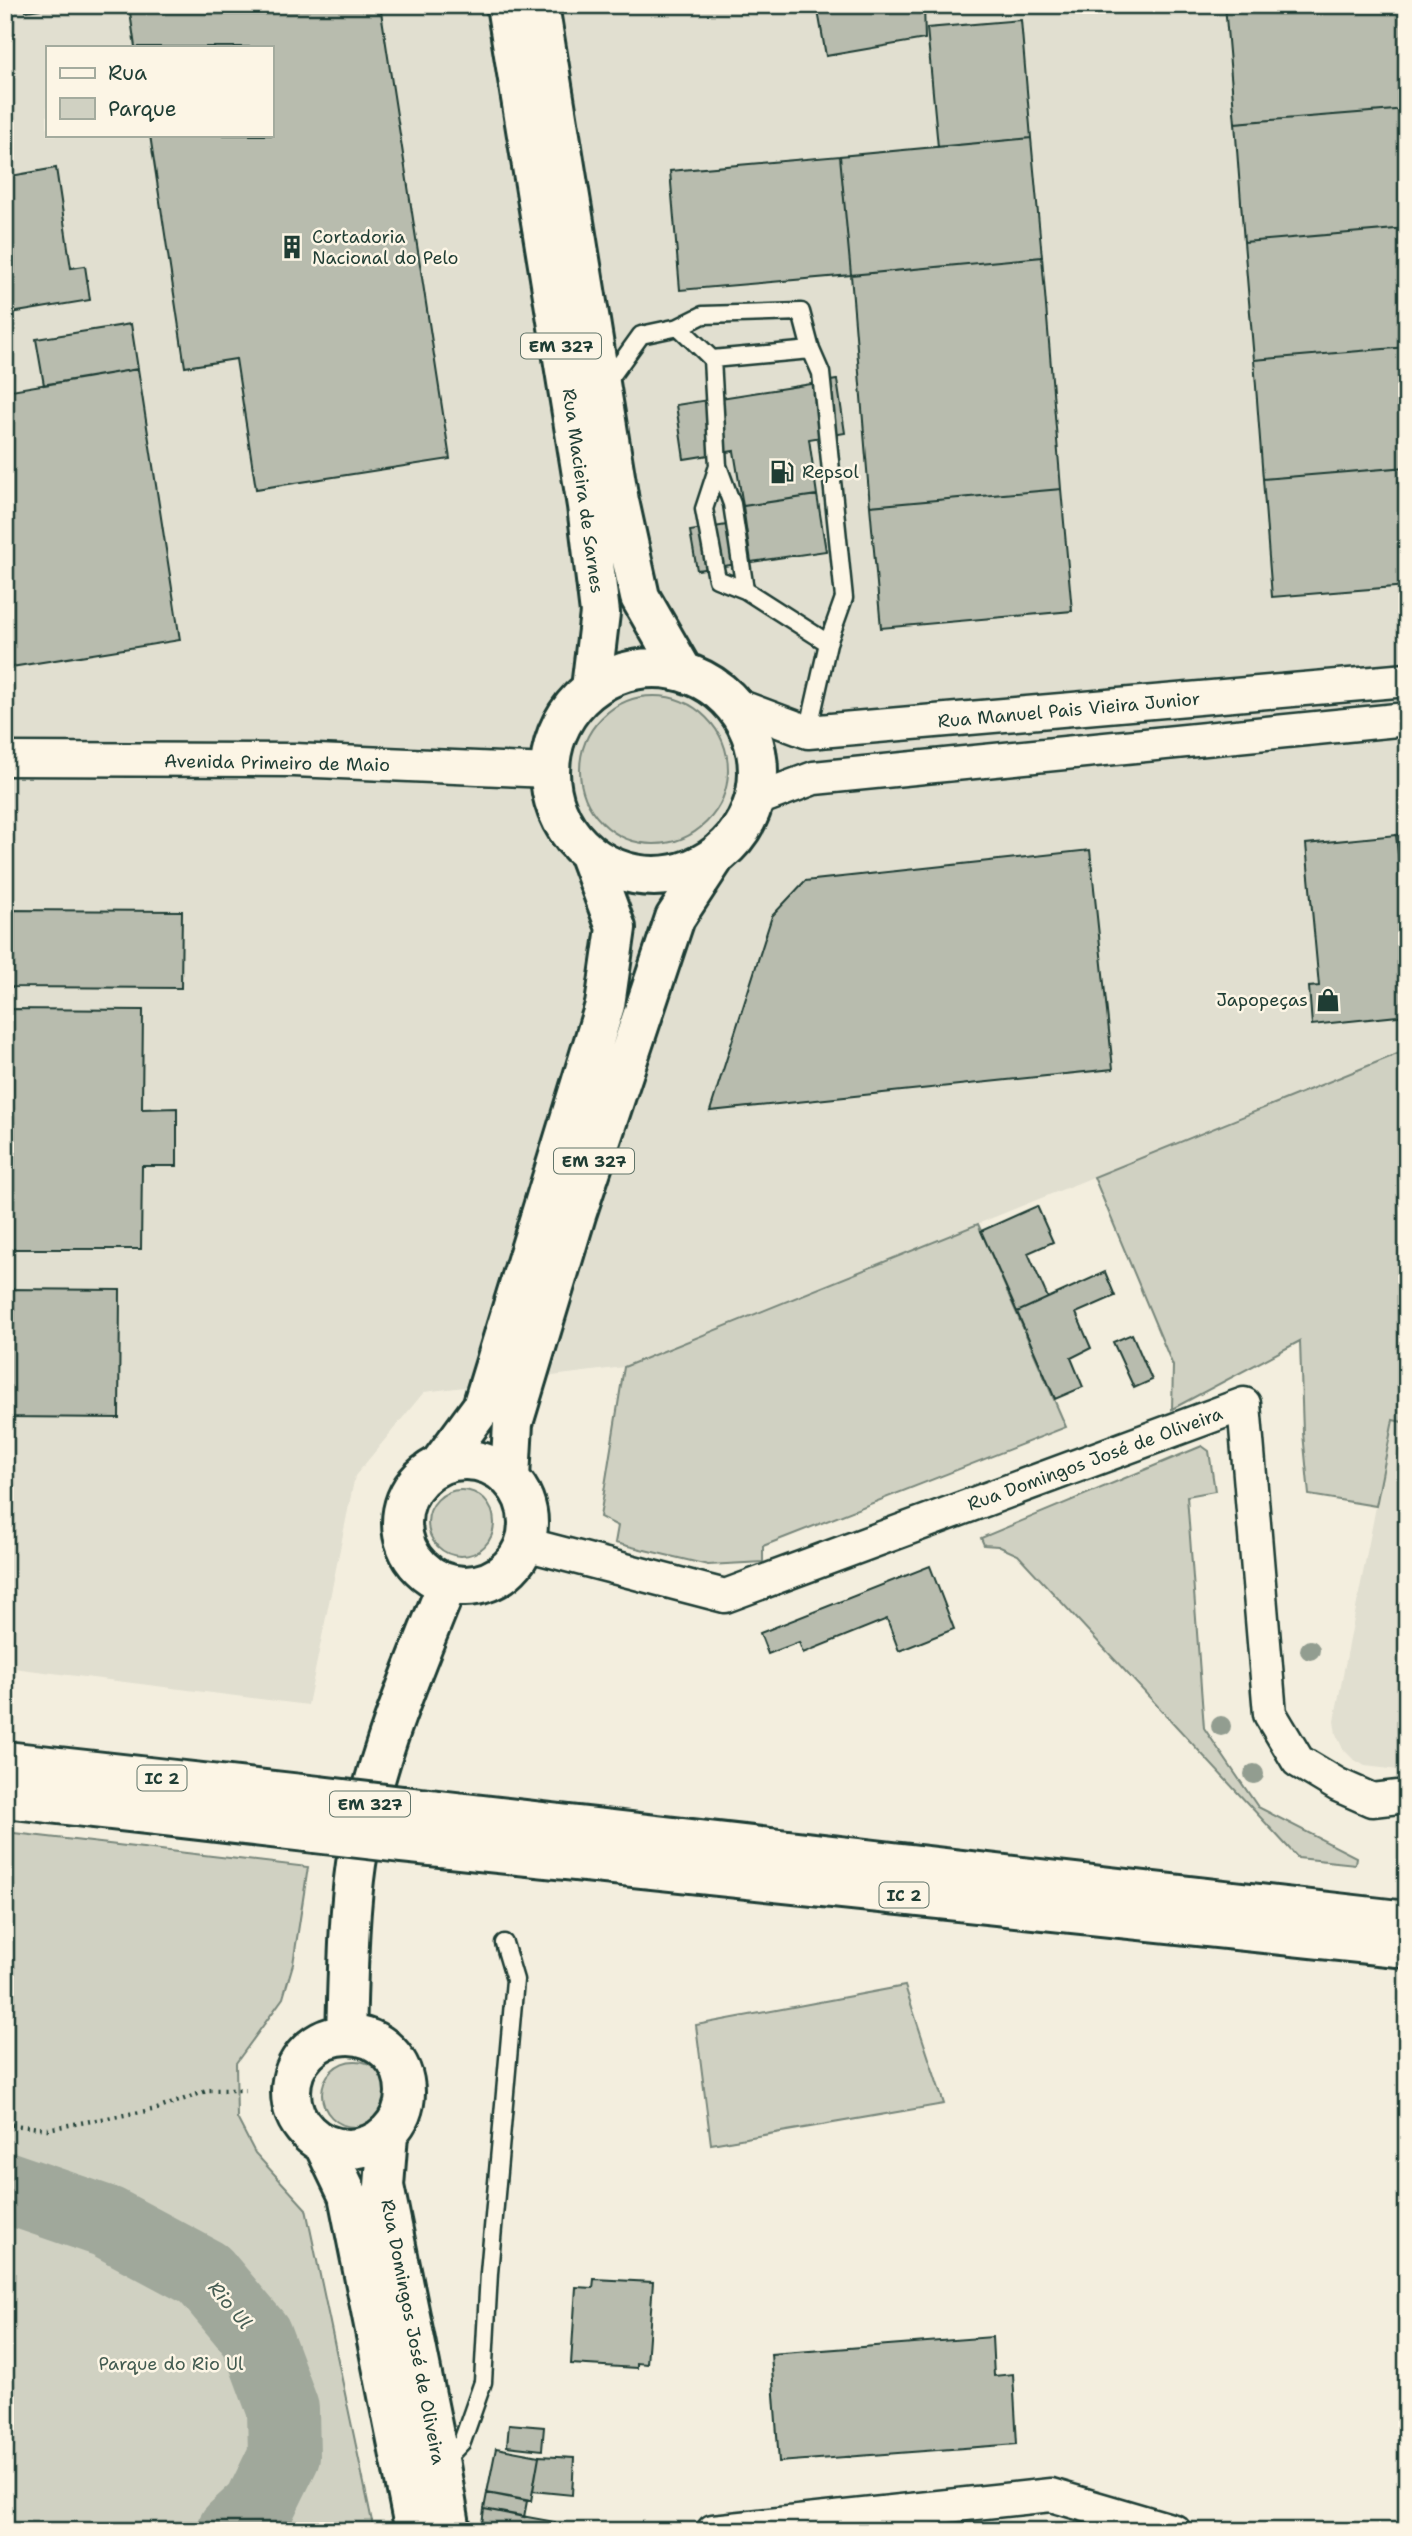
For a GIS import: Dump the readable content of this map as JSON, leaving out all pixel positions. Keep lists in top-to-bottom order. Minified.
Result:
{"streets":{"main road":["EM 327","Rua Macieira de Sarnes","Rua Domingos José de Oliveira","IC 2"],"street":["Rua Manuel Pais Vieira Junior","Avenida Primeiro de Maio"]},"crossings":[["EM 327","Rua Macieira de Sarnes"],["EM 327","Rua Manuel Pais Vieira Junior"],["EM 327","Avenida Primeiro de Maio"],["EM 327","Rua Domingos José de Oliveira"],["Rua Macieira de Sarnes","Rua Manuel Pais Vieira Junior"],["Rua Macieira de Sarnes","Avenida Primeiro de Maio"],["Rua Manuel Pais Vieira Junior","Avenida Primeiro de Maio"]],"water":["Rio Ul"],"parks":["Parque do Rio Ul"],"places":{"building":["Cortadoria Nacional do Pelo"],"fuel station":["Repsol"],"shop":["Japopeças"]},"legend":["Rua","Parque"]}
